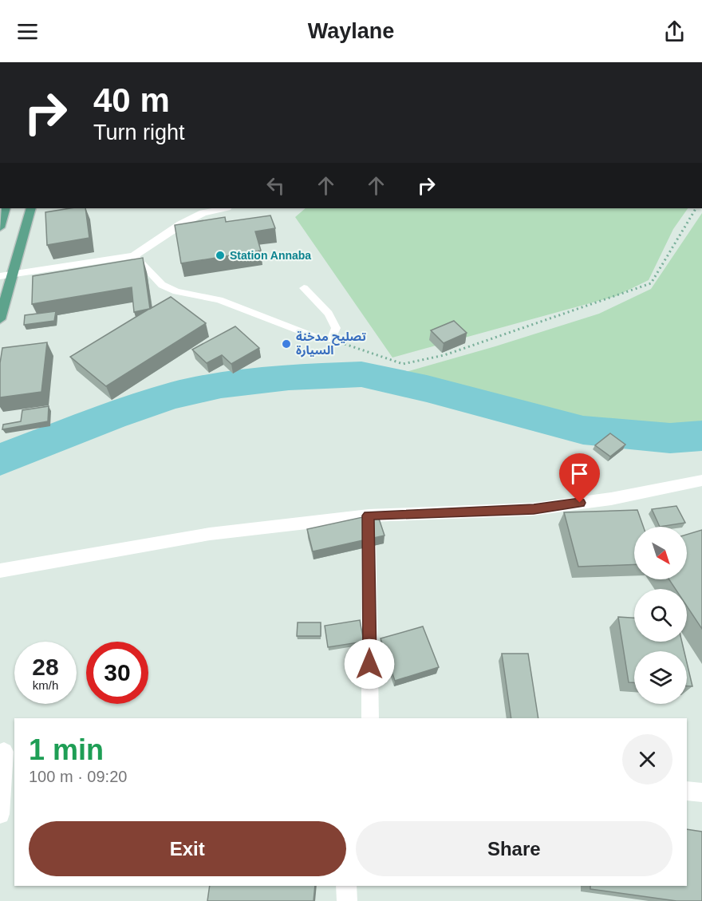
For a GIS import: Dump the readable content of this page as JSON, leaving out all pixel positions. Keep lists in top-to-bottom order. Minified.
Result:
{"places":["Station Annaba","تصليح مدخنة السيارة"],"north":"bottom right","page":{"header":"Waylane","turn":["40 m","Turn right"],"speed":"28 km/h","limit":"30","heading":["1 min","100 m · 09:20"],"buttons":["Exit","Share"]}}
